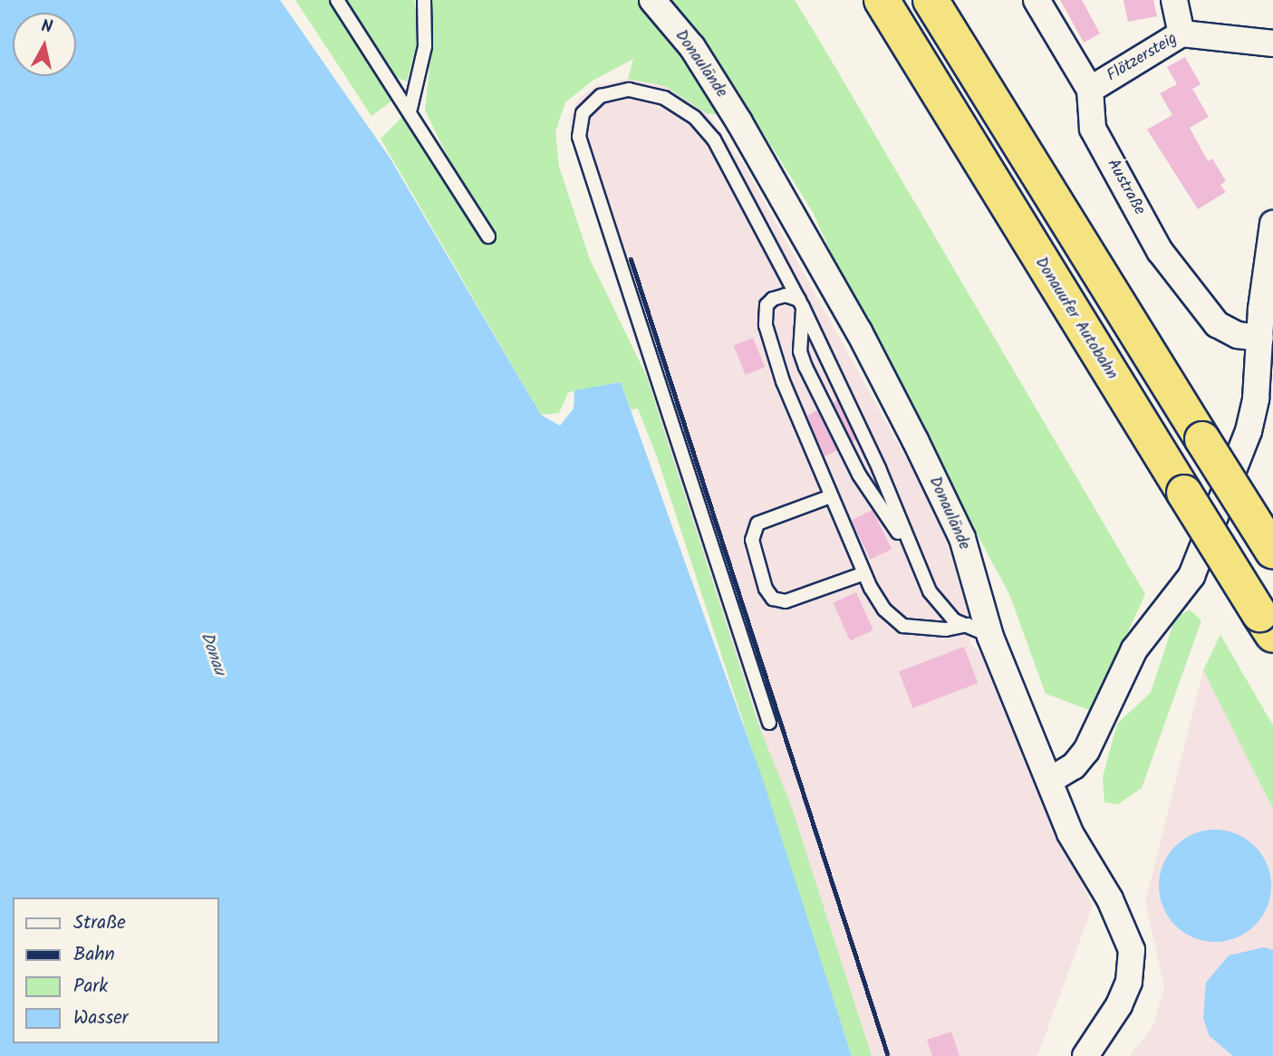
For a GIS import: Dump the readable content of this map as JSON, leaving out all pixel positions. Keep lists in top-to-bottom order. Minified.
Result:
{"streets":{"highway":["Donauufer Autobahn"],"street":["Flötzersteig","Donaulände","Austraße"]},"crossings":[["Flötzersteig","Austraße"]],"water":["Donau"],"legend":["Straße","Bahn","Park","Wasser"],"north":"top"}
